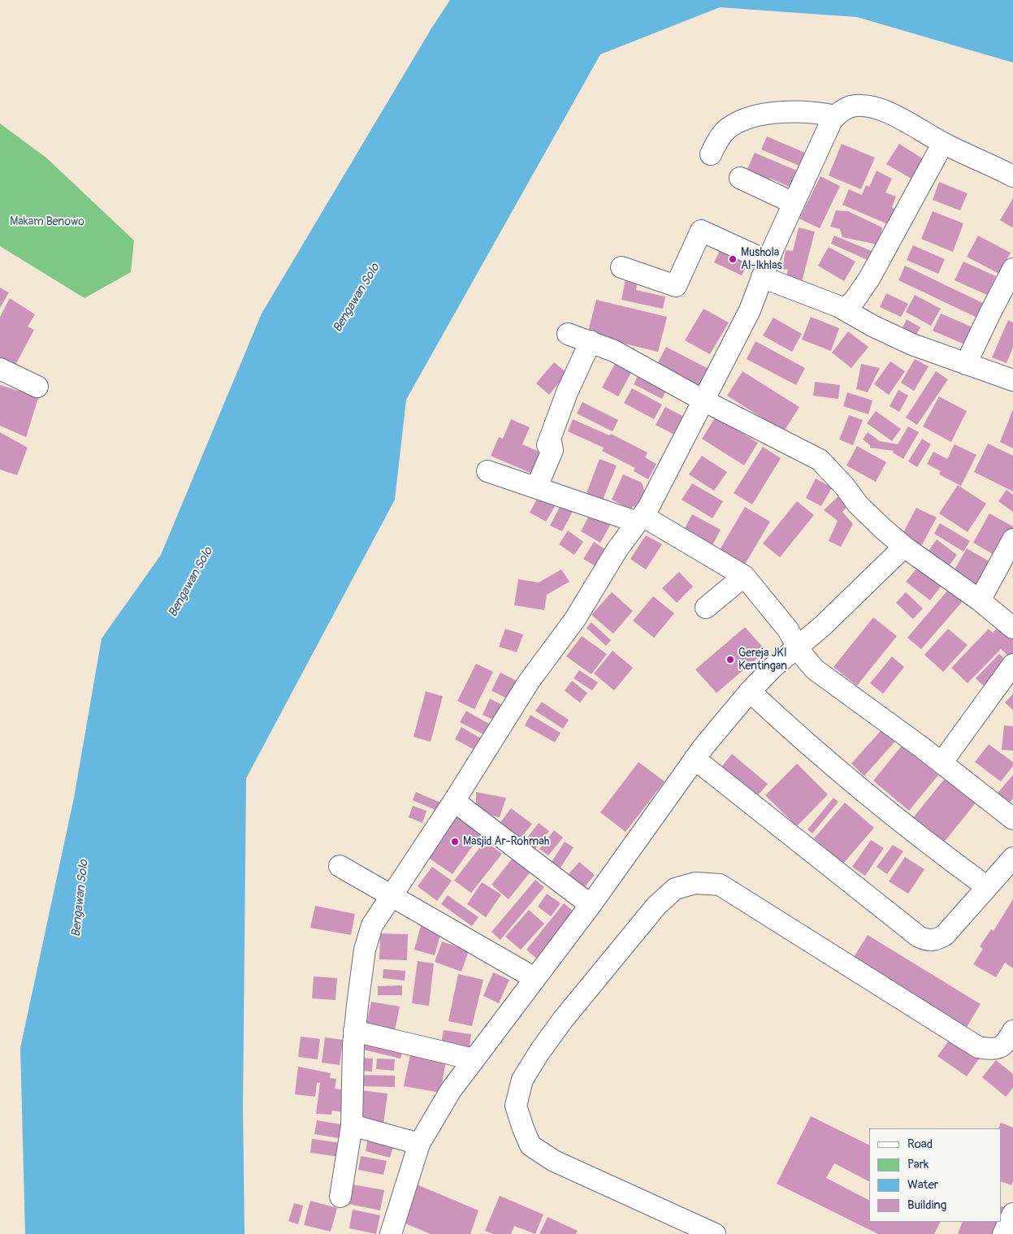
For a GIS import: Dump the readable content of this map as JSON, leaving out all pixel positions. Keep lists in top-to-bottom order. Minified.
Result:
{"water":["Bengawan Solo"],"parks":["Makam Benowo"],"places":["Mushola Al-Ikhlas","Gereja JKI Kentingan","Masjid Ar-Rohmah"],"legend":["Road","Park","Water","Building"]}
